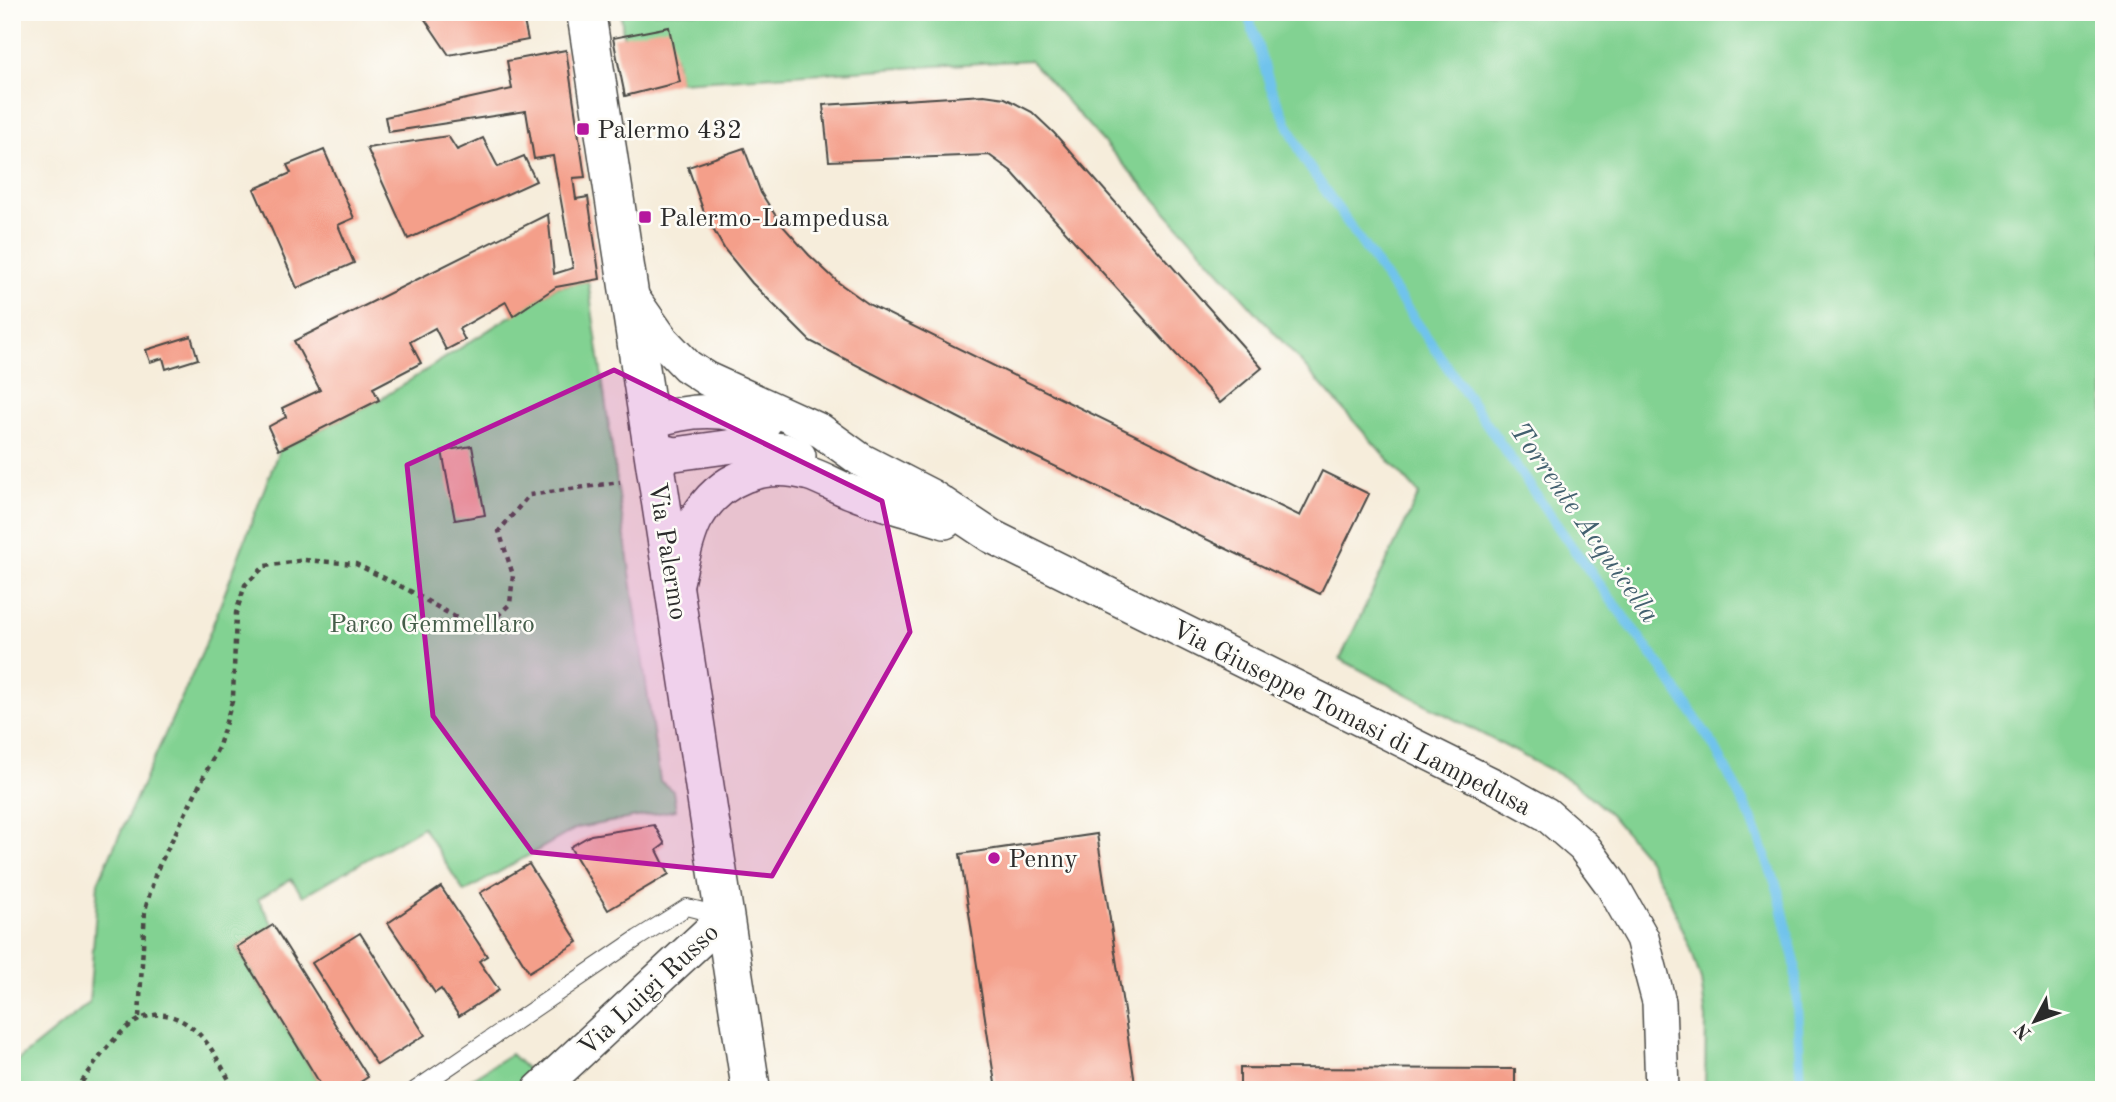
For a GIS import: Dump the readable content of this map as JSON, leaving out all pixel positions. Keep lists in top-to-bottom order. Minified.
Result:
{"streets":{"main road":["Via Palermo"],"street":["Via Giuseppe Tomasi di Lampedusa","Via Luigi Russo"]},"crossings":[["Via Palermo","Via Luigi Russo"]],"water":["Torrente Acquicella"],"parks":["Parco Gemmellaro"],"places":{"transit":["Palermo 432","Palermo-Lampedusa"],"other":["Penny"]},"north":"bottom left"}
